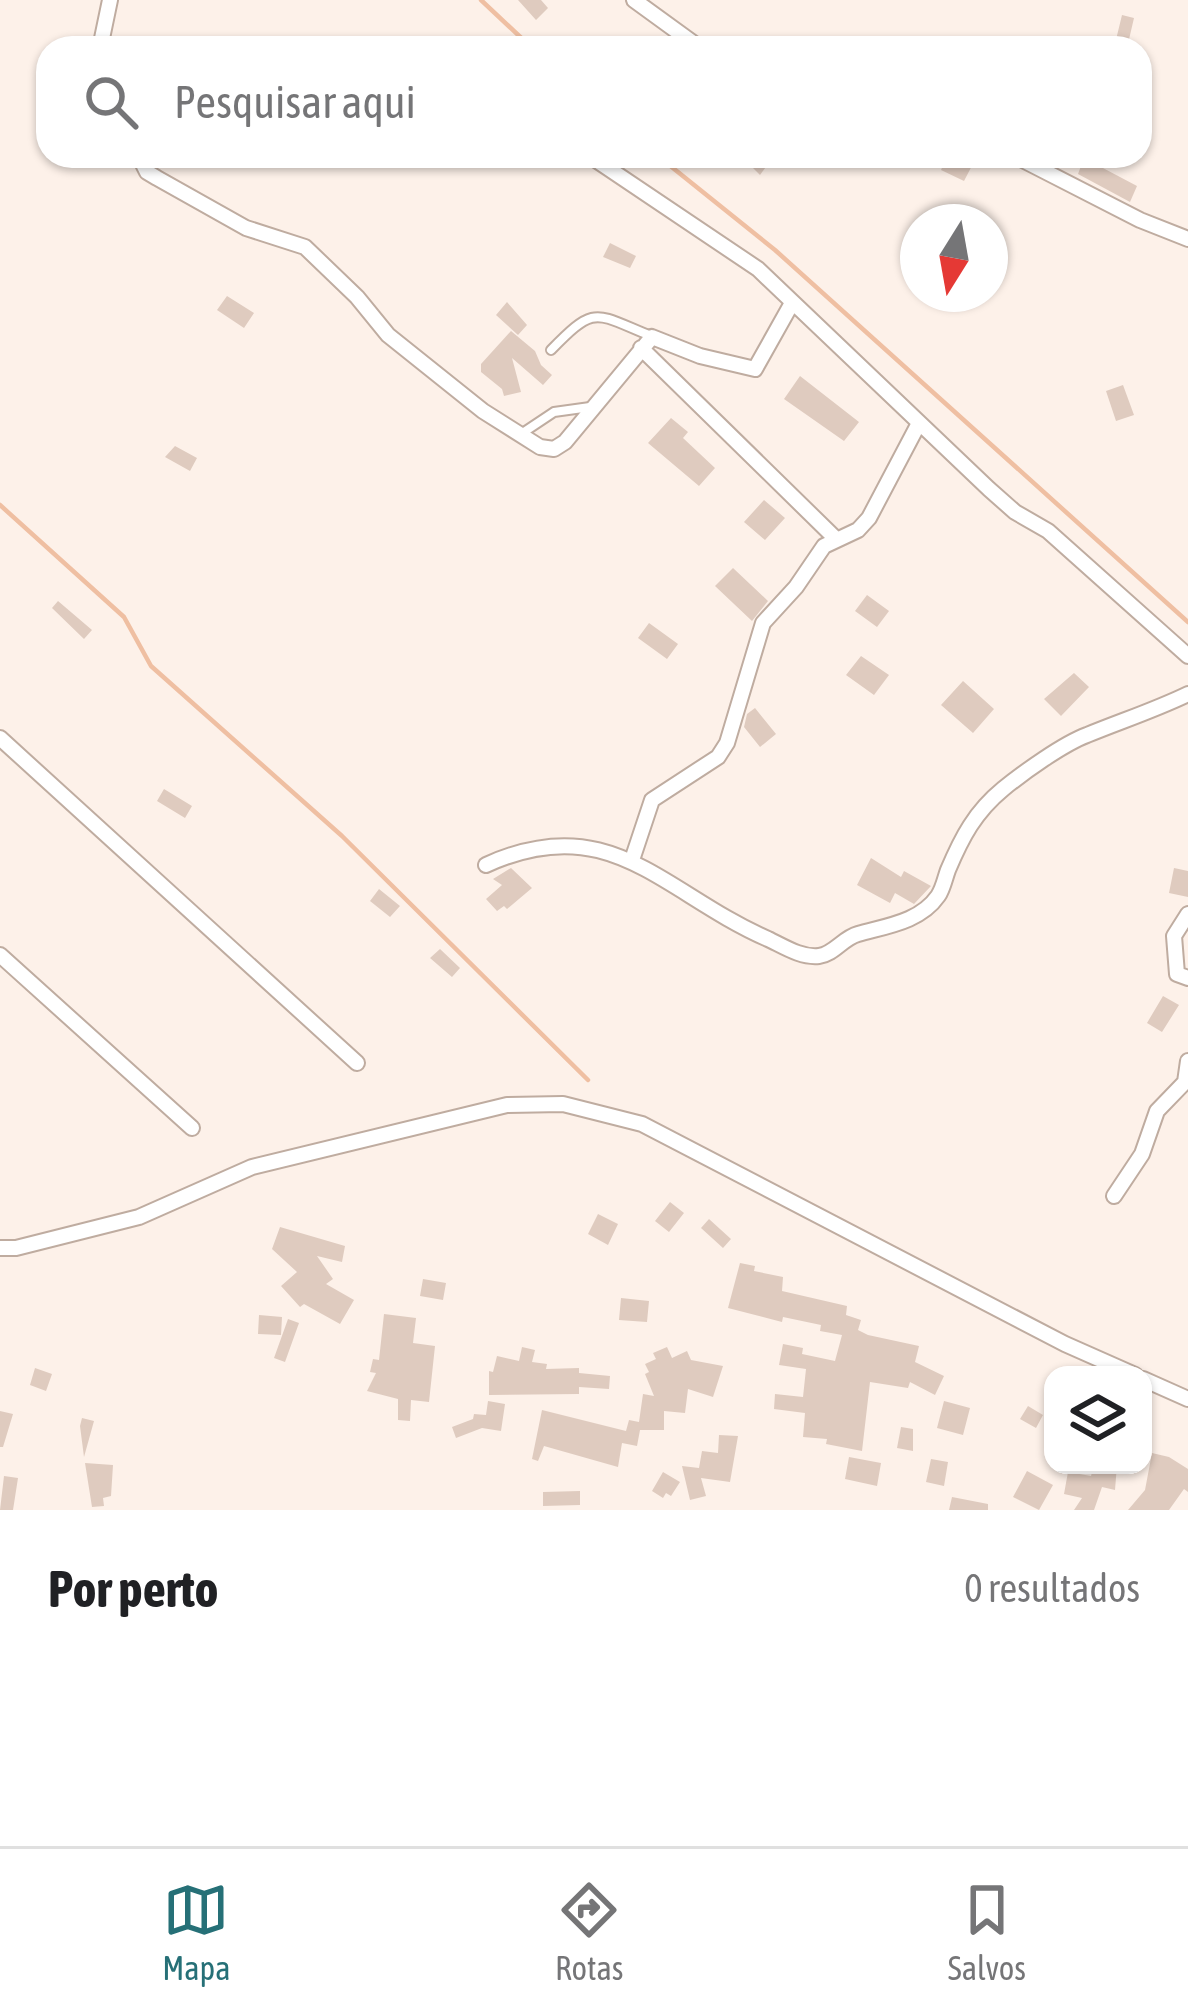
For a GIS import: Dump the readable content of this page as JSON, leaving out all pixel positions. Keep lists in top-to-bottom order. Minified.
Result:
{"north":"bottom","page":{"search":"Pesquisar aqui","heading":["Por perto","0 resultados"],"nav":["Mapa","Rotas","Salvos"]}}
